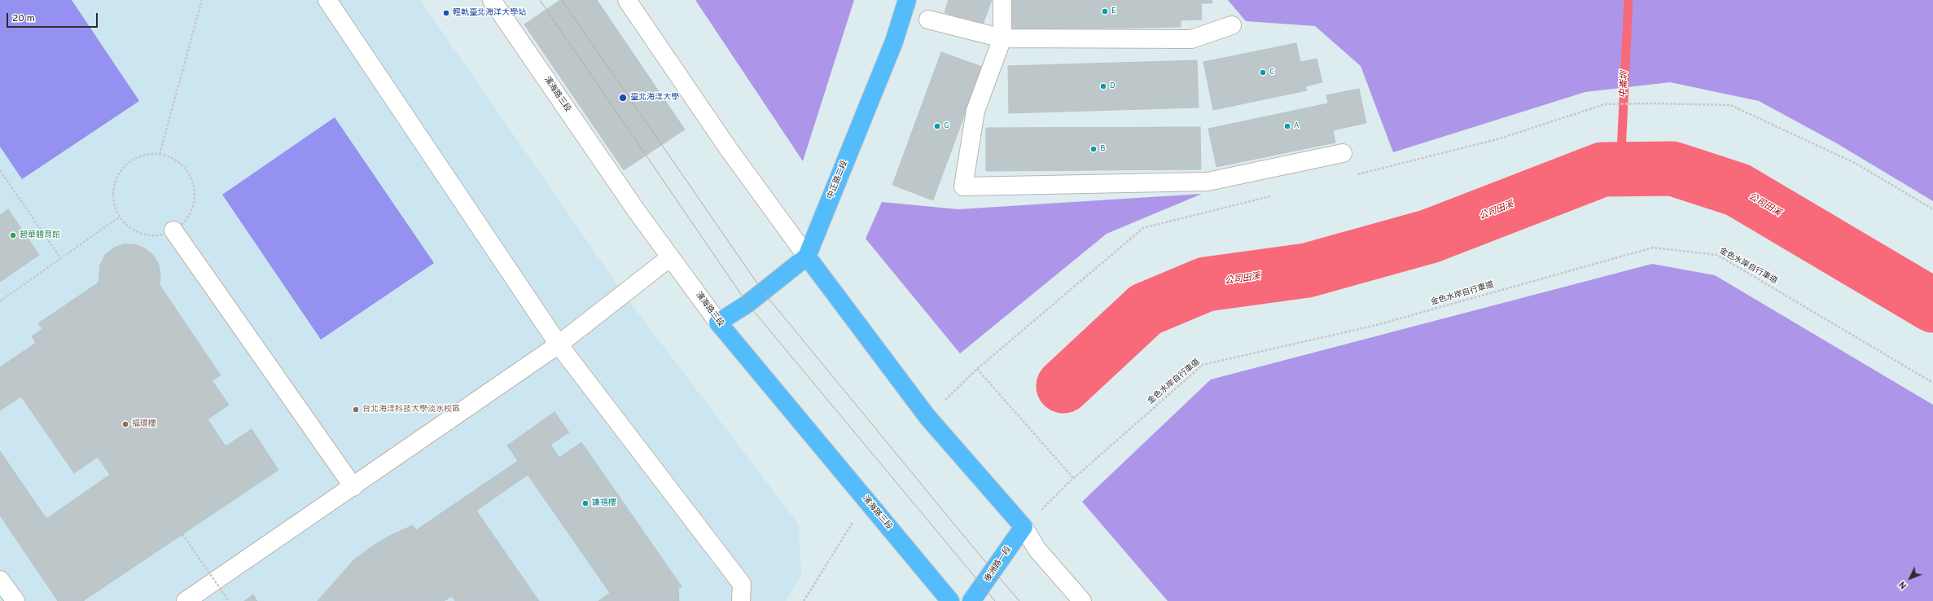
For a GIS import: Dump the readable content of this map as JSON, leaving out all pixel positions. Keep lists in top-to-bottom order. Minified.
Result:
{"streets":{"main road":["濱海路三段","中正路二段","後洲路一段"],"path":["金色水岸自行車道"]},"crossings":[["濱海路三段","中正路二段"],["金色水岸自行車道","後洲路一段"]],"water":["中崙圳","公司田溪"],"places":["E","輕軌臺北海洋大學站","C","D","臺北海洋大學","G","A","B","碧華體育館","台北海洋科技大學淡水校區","福環樓","謙禧樓"],"scale_bar":"20 m","north":"bottom left"}
